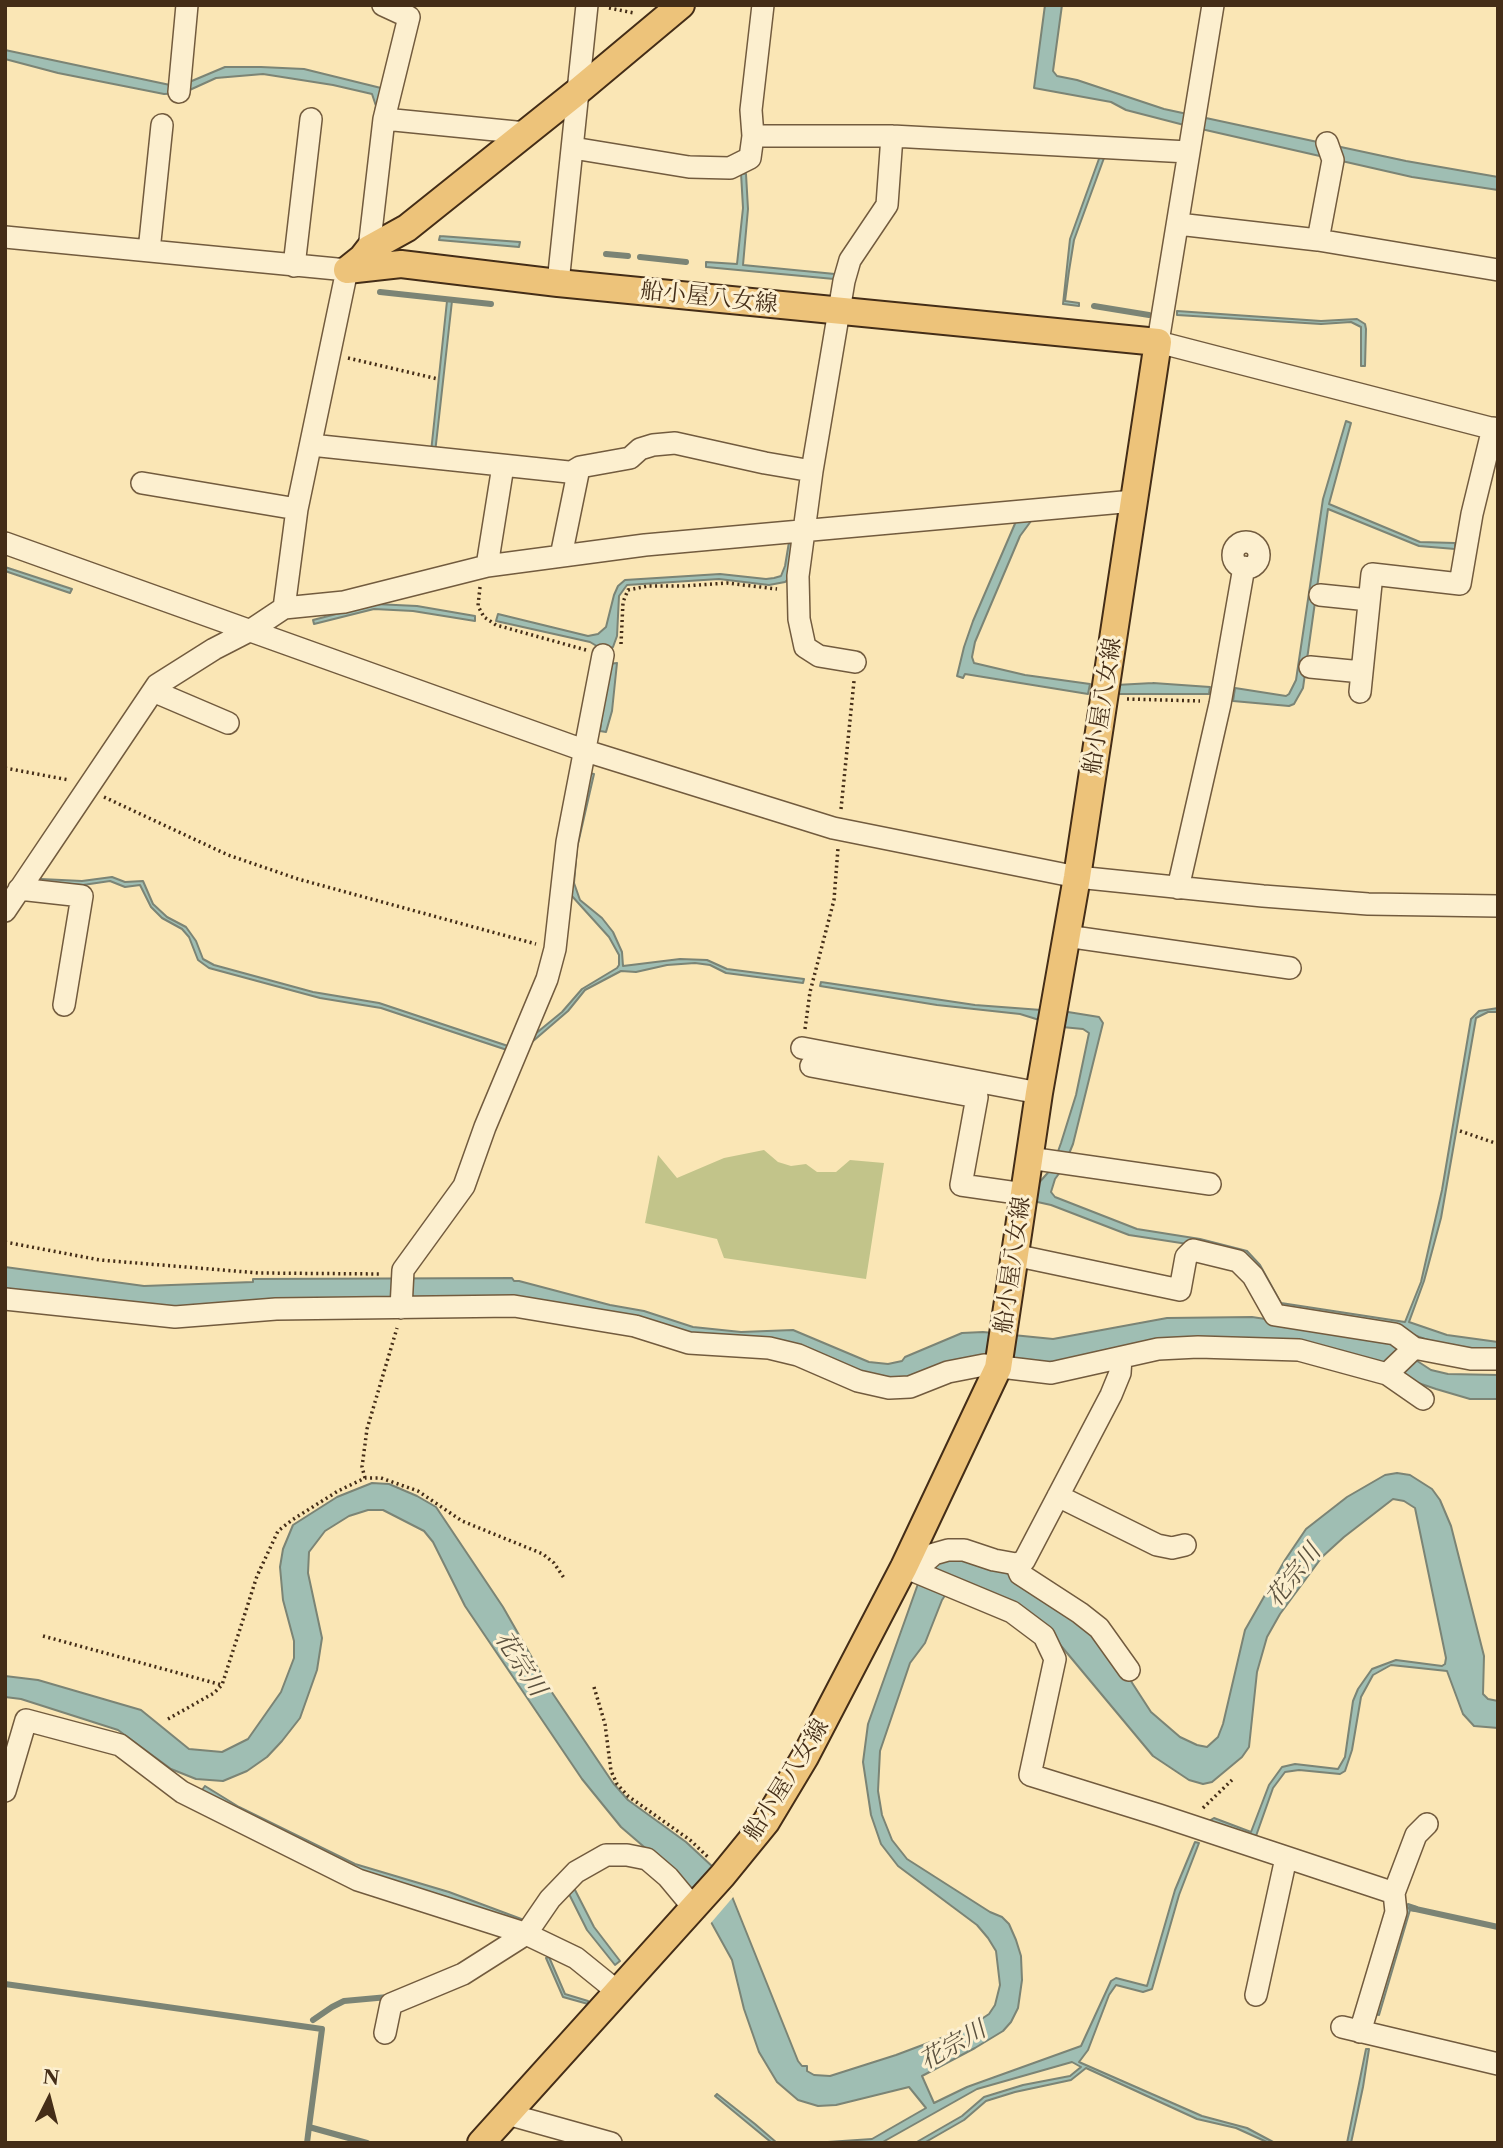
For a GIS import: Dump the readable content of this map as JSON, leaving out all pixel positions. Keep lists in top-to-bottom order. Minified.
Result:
{"streets":{"main road":["船小屋八女線"]},"water":["花宗川"],"north":"top"}
